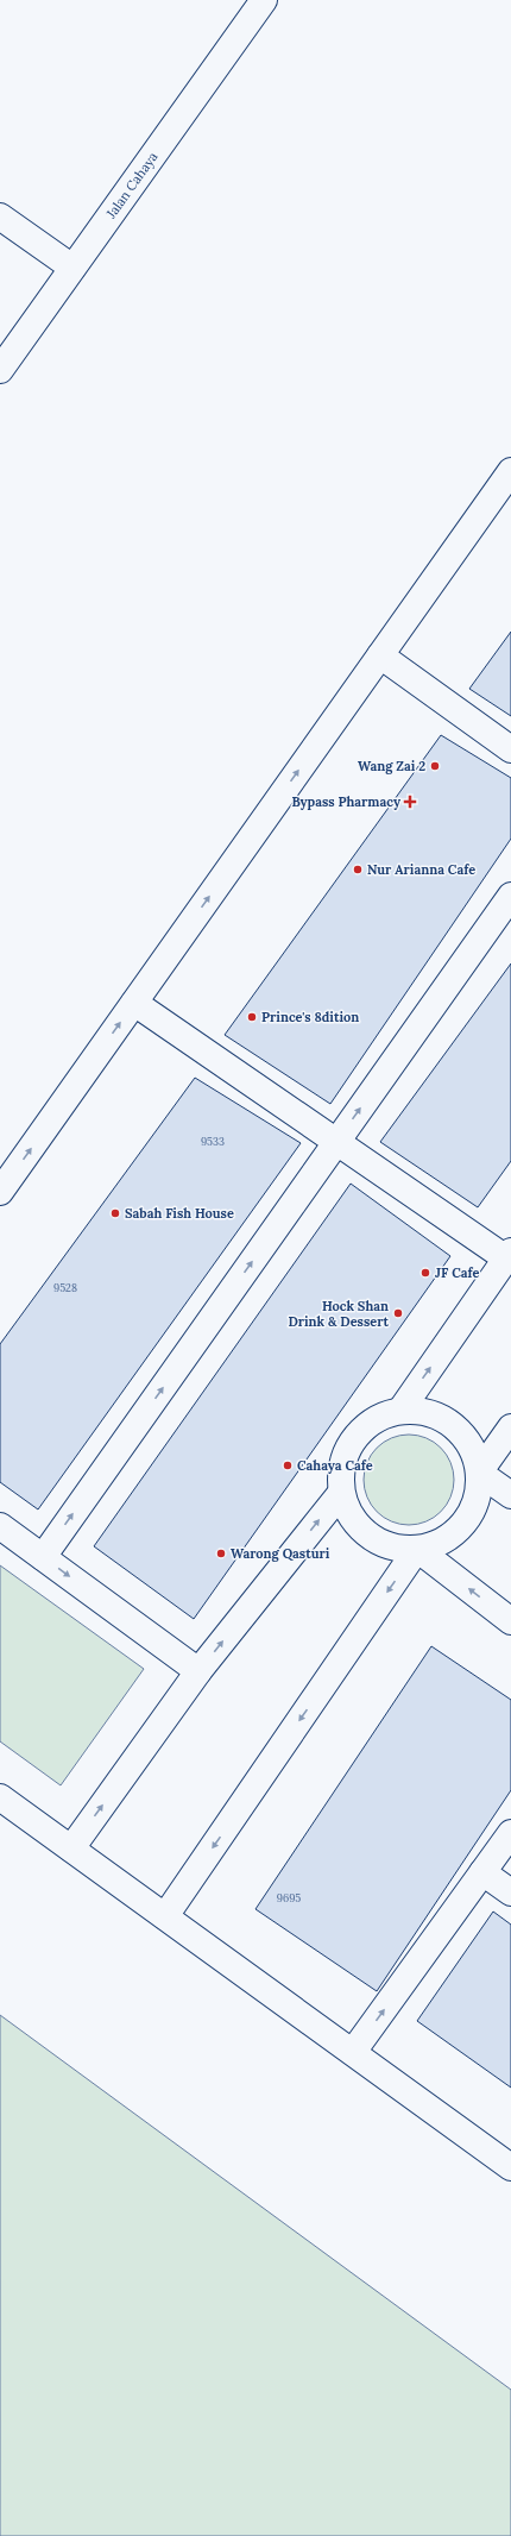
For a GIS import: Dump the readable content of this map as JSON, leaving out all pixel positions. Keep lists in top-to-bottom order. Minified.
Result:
{"streets":{"street":["Jalan Cahaya"]},"places":{"other":["Wang Zai 2","Nur Arianna Cafe","Prince's 8dition","Sabah Fish House","JF Cafe","Hock Shan Drink & Dessert","Cahaya Cafe","Warong Qasturi"],"health":["Bypass Pharmacy"]},"house_numbers":["9533","9528","9695"]}
